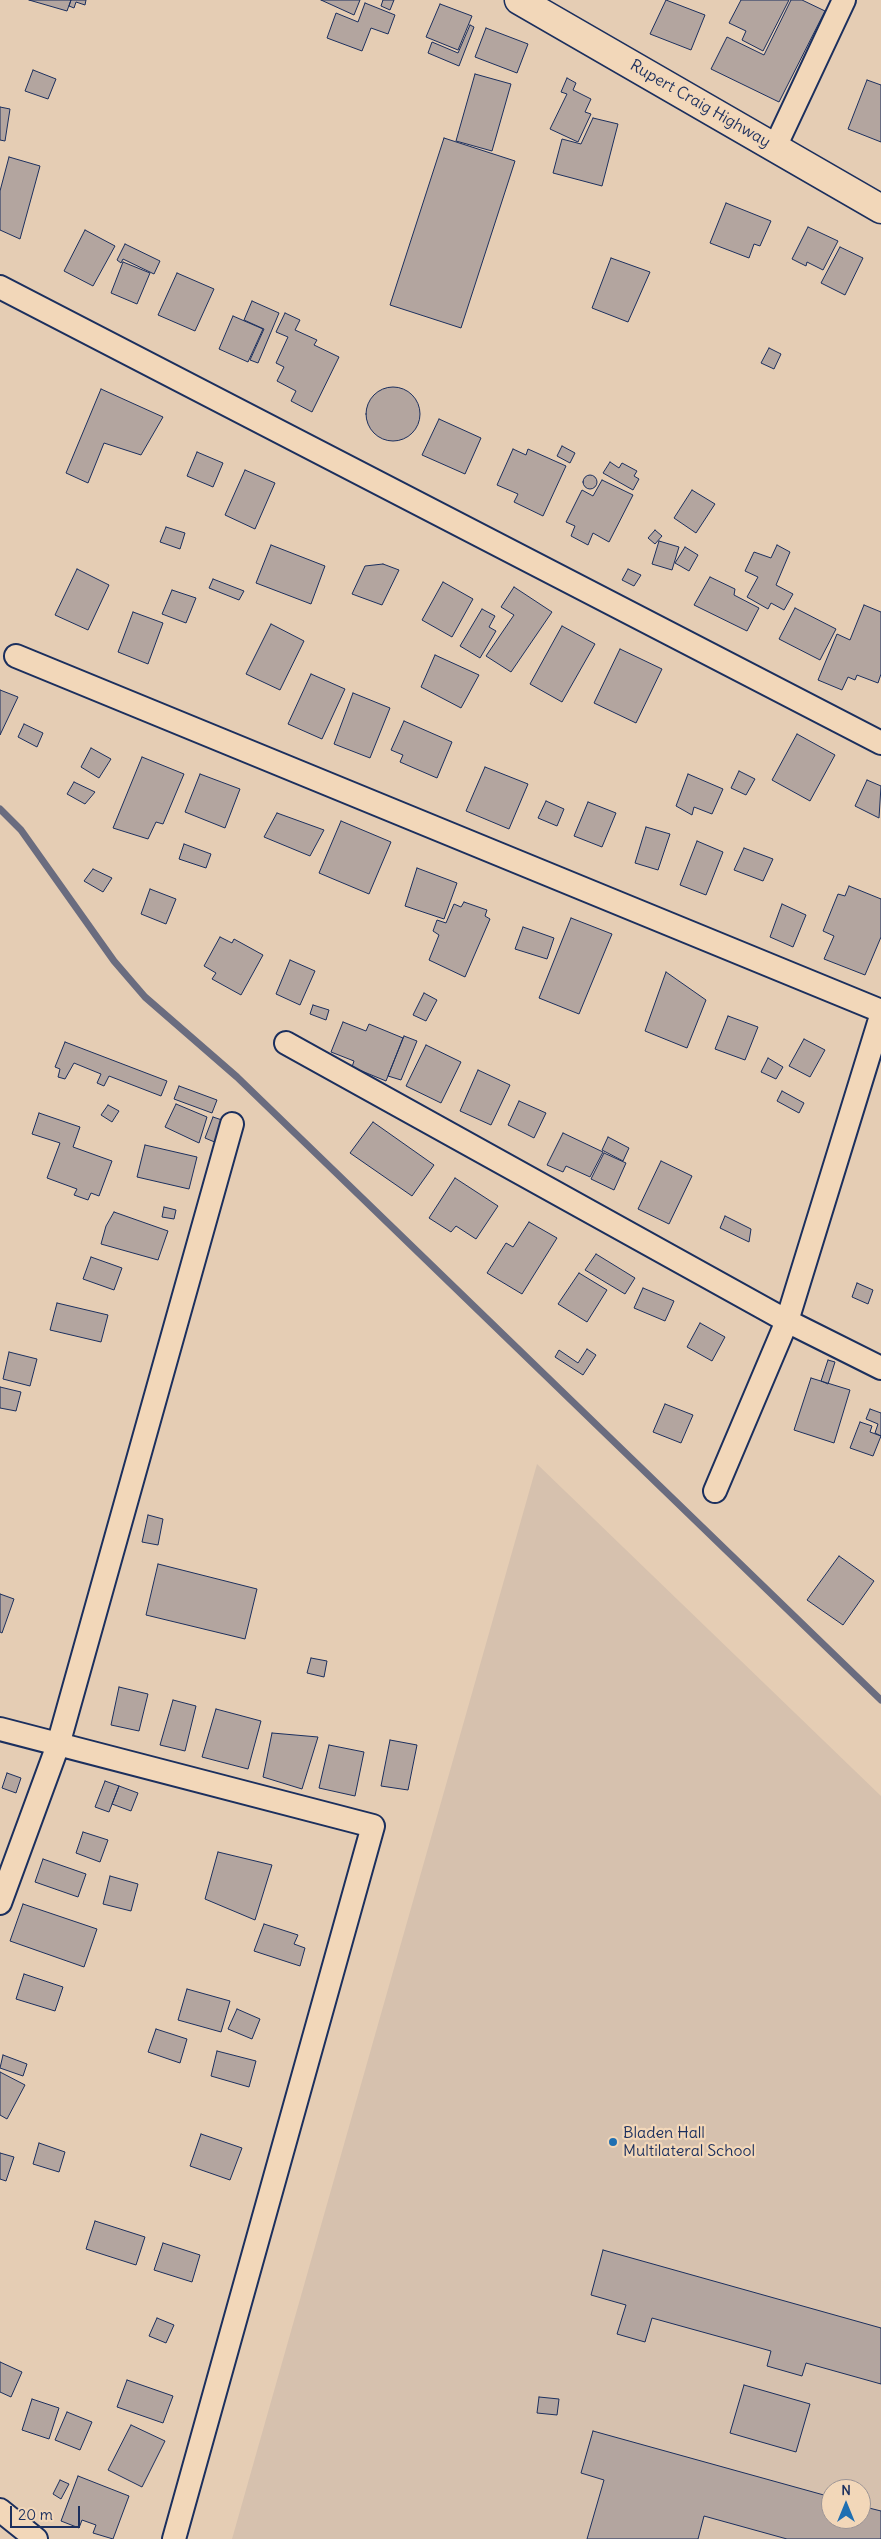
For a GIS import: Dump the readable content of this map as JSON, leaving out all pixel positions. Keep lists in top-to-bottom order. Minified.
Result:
{"streets":{"main road":["Rupert Craig Highway"]},"places":["Bladen Hall Multilateral School"],"scale_bar":"20 m","north":"top"}
